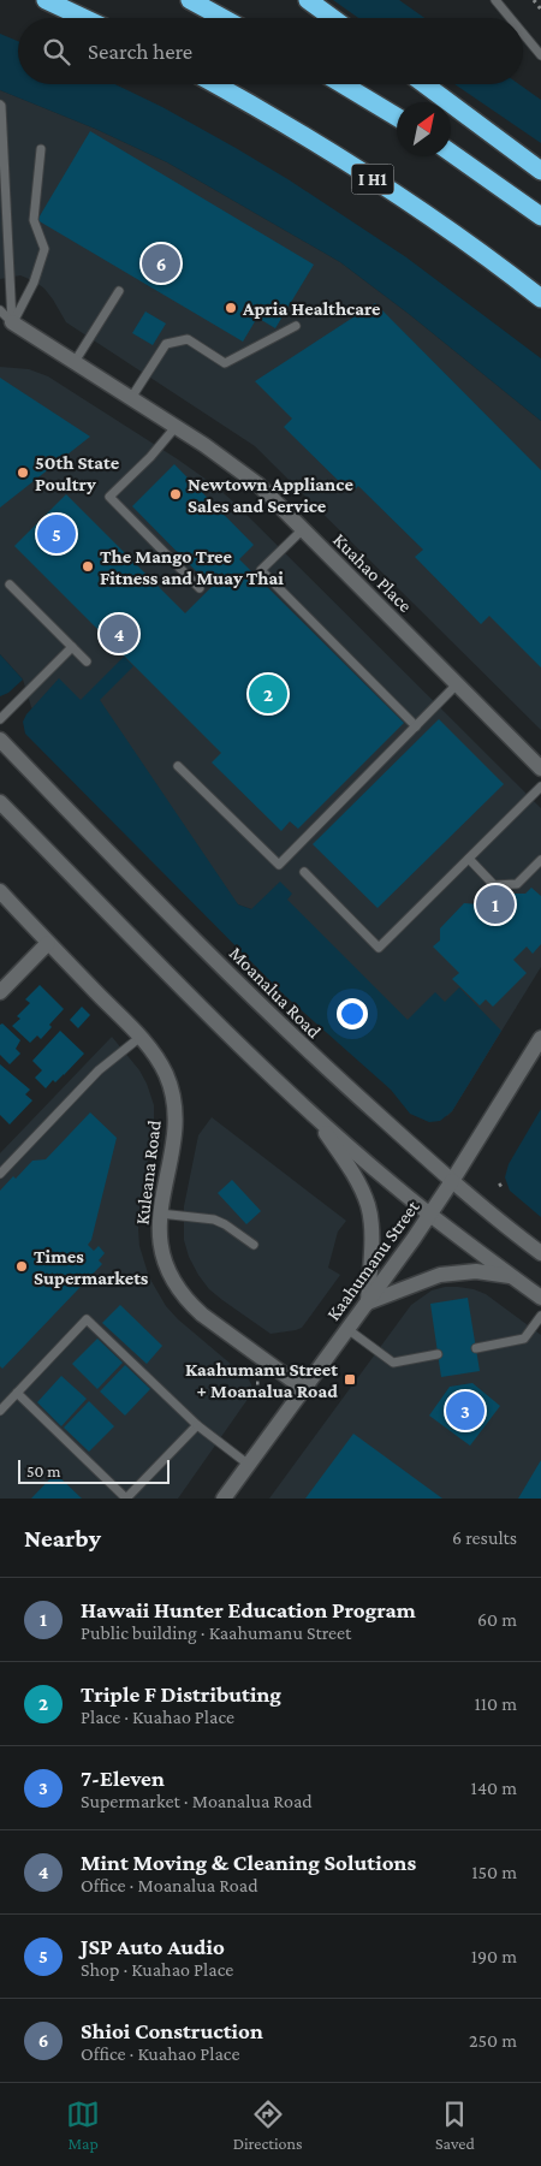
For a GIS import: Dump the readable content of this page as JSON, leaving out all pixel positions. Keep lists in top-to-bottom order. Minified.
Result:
{"streets":{"highway":["I H1"],"main road":["Kuahao Place","Moanalua Road","Kuleana Road","Kaahumanu Street"]},"crossings":[["Moanalua Road","Kaahumanu Street"],["Kuleana Road","Kaahumanu Street"]],"places":{"other":["Apria Healthcare","50th State Poultry","Newtown Appliance Sales and Service","The Mango Tree Fitness and Muay Thai","Times Supermarkets"],"transit":["Kaahumanu Street + Moanalua Road"]},"scale_bar":"50 m","north":"top right","page":{"search":"Search here","pins":["6","5","4","2","1","3"],"scale":"50 m","heading":["Nearby","6 results"],"list":[{"mark":"1","name":"Hawaii Hunter Education Program","note":"Public building · Kaahumanu Street","value":"60 m"},{"mark":"2","name":"Triple F Distributing","note":"Place · Kuahao Place","value":"110 m"},{"mark":"3","name":"7-Eleven","note":"Supermarket · Moanalua Road","value":"140 m"},{"mark":"4","name":"Mint Moving & Cleaning Solutions","note":"Office · Moanalua Road","value":"150 m"},{"mark":"5","name":"JSP Auto Audio","note":"Shop · Kuahao Place","value":"190 m"},{"mark":"6","name":"Shioi Construction","note":"Office · Kuahao Place","value":"250 m"}],"nav":["Map","Directions","Saved"]}}
